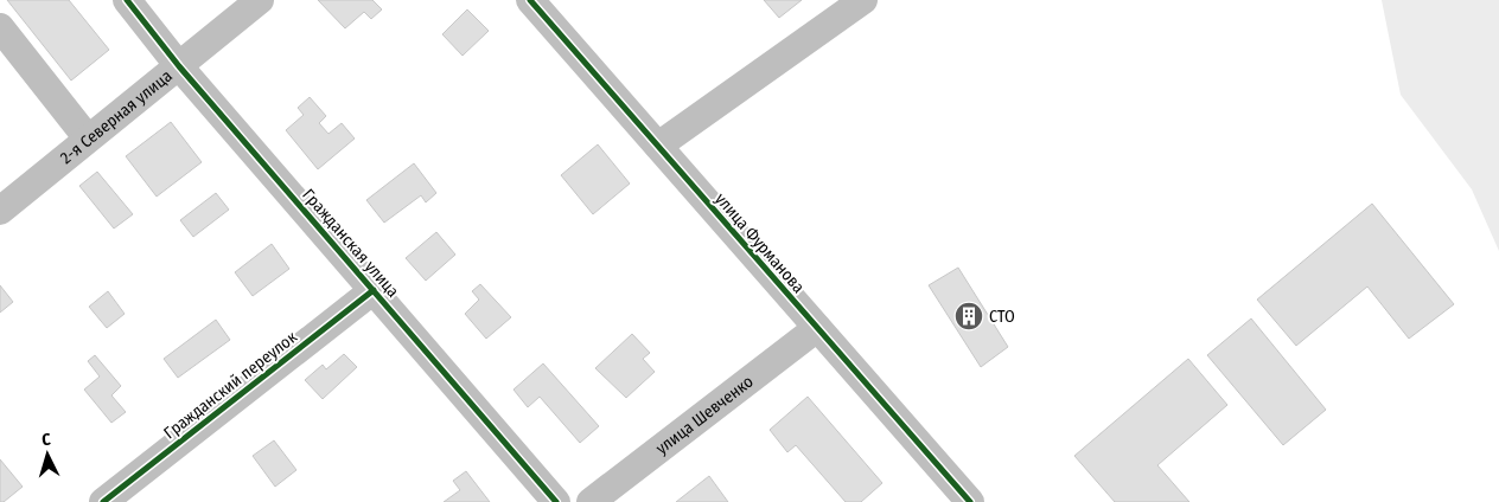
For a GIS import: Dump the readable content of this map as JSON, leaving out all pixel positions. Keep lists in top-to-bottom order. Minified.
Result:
{"streets":{"street":["2-я Северная улица","Гражданская улица","улица Фурманова","Гражданский переулок","улица Шевченко"]},"crossings":[["2-я Северная улица","Гражданская улица"],["Гражданская улица","Гражданский переулок"],["улица Фурманова","улица Шевченко"]],"places":{"building":["СТО"]},"north":"top"}
